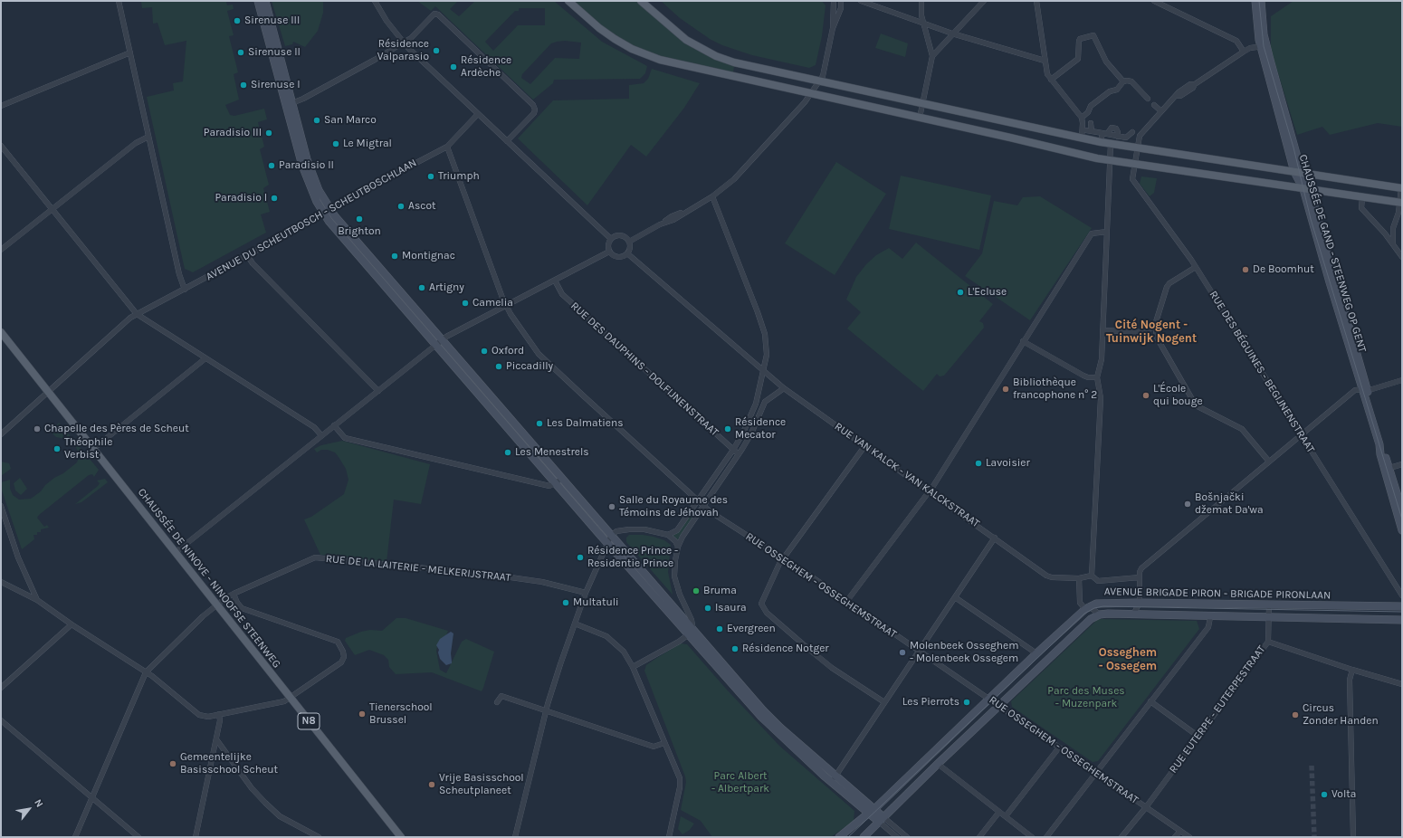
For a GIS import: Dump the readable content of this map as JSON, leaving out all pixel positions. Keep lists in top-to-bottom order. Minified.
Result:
{"streets":{"main road":["CHAUSSÉE DE NINOVE - NINOOFSE STEENWEG","N8"],"street":["AVENUE DU SCHEUTBOSCH - SCHEUTBOSCHLAAN","CHAUSSÉE DE GAND - STEENWEG OP GENT","RUE DES DAUPHINS - DOLFIJNENSTRAAT","RUE DES BÉGUINES - BEGIJNENSTRAAT","RUE VAN KALCK - VAN KALCKSTRAAT","RUE DE LA LAITERIE - MELKERIJSTRAAT","RUE OSSEGHEM - OSSEGHEMSTRAAT","AVENUE BRIGADE PIRON - BRIGADE PIRONLAAN","RUE EUTERPE - EUTERPESTRAAT"]},"crossings":[["AVENUE DU SCHEUTBOSCH - SCHEUTBOSCHLAAN","CHAUSSÉE DE NINOVE - NINOOFSE STEENWEG"],["AVENUE DU SCHEUTBOSCH - SCHEUTBOSCHLAAN","RUE OSSEGHEM - OSSEGHEMSTRAAT"],["CHAUSSÉE DE GAND - STEENWEG OP GENT","RUE DES BÉGUINES - BEGIJNENSTRAAT"],["RUE DE LA LAITERIE - MELKERIJSTRAAT","CHAUSSÉE DE NINOVE - NINOOFSE STEENWEG"],["RUE OSSEGHEM - OSSEGHEMSTRAAT","RUE EUTERPE - EUTERPESTRAAT"],["AVENUE BRIGADE PIRON - BRIGADE PIRONLAAN","RUE EUTERPE - EUTERPESTRAAT"]],"districts":["Cité Nogent - Tuinwijk Nogent","Osseghem - Ossegem"],"parks":["Parc des Muses - Muzenpark","Parc Albert - Albertpark"],"places":["Sirenuse III","Résidence Valparasio","Sirenuse II","Résidence Ardèche","Sirenuse I","San Marco","Paradisio III","Le Migtral","Paradisio II","Triumph","Paradisio I","Ascot","Brighton","Montignac","De Boomhut","Artigny","L'Ecluse","Camelia","Oxford","Piccadilly","Bibliothèque francophone n° 2","L'École qui bouge","Les Dalmatiens","Chapelle des Pères de Scheut","Résidence Mecator","Théophile Verbist","Les Menestrels","Lavoisier","Bošnjački džemat Da'wa","Salle du Royaume des Témoins de Jéhovah","Résidence Prince - Residentie Prince","Bruma","Multatuli","Isaura","Evergreen","Résidence Notger","Molenbeek Osseghem - Molenbeek Ossegem","Les Pierrots","Tienerschool Brussel","Circus Zonder Handen","Gemeentelijke Basisschool Scheut","Vrije Basisschool Scheutplaneet","Volta"],"north":"top right"}
